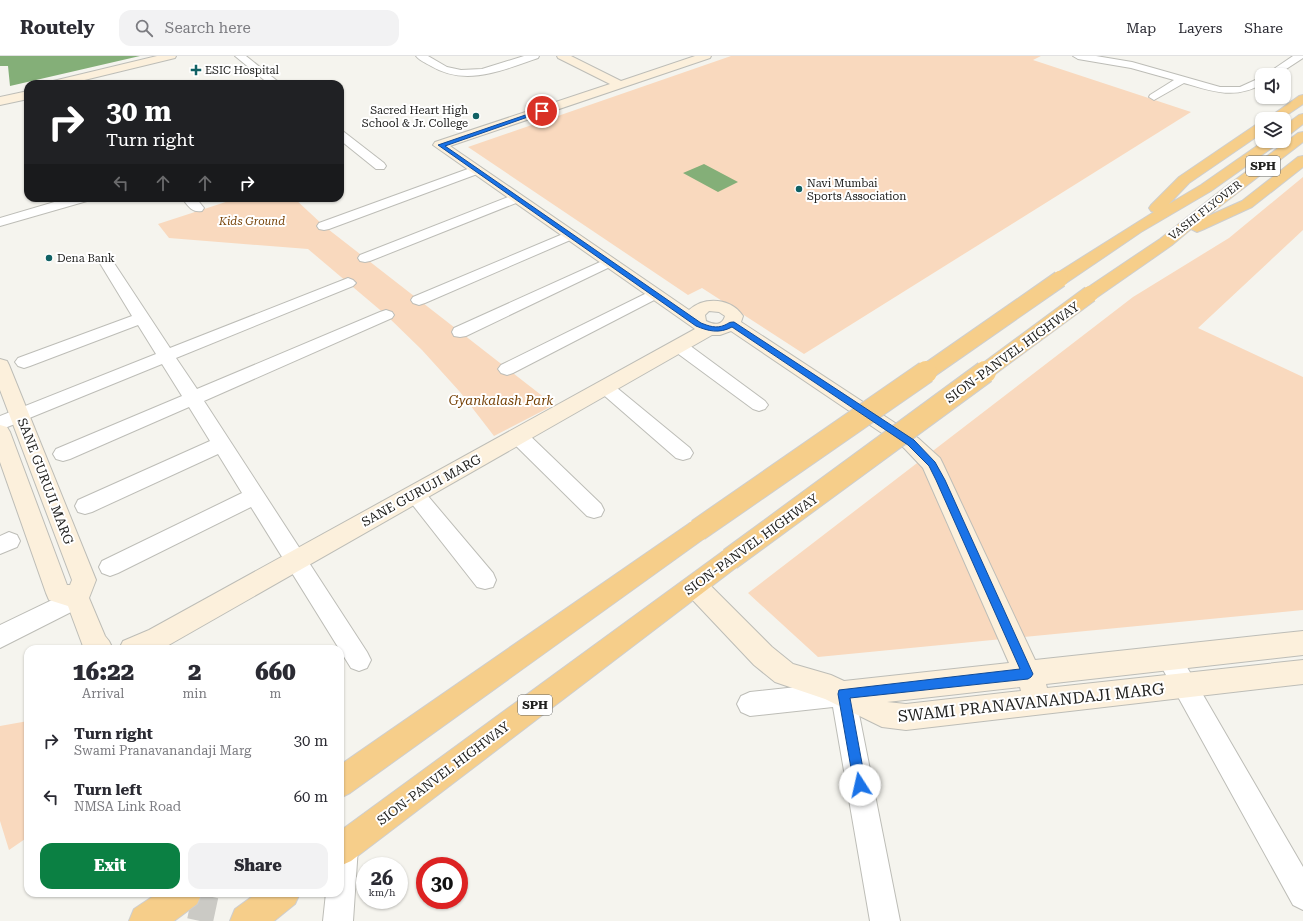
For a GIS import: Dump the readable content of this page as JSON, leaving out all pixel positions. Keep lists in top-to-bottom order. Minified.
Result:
{"streets":{"highway":["SPH","VASHI FLYOVER","SION-PANVEL HIGHWAY"],"street":["SANE GURUJI MARG","SWAMI PRANAVANANDAJI MARG"]},"crossings":[["SPH","VASHI FLYOVER"],["VASHI FLYOVER","SION-PANVEL HIGHWAY"]],"parks":["Kids Ground","Gyankalash Park"],"places":{"health":["ESIC Hospital"],"other":["Sacred Heart High School & Jr. College","Navi Mumbai Sports Association","Dena Bank"]},"page":{"header":"Routely","search":"Search here","nav":["Map","Layers","Share"],"turn":["30 m","Turn right"],"eta":["16:22","Arrival","2","min","660","m"],"list":[{"name":"Turn right","note":"Swami Pranavanandaji Marg","value":"30 m"},{"name":"Turn left","note":"NMSA Link Road","value":"60 m"}],"buttons":["Exit","Share"],"speed":"26 km/h","limit":"30"}}
